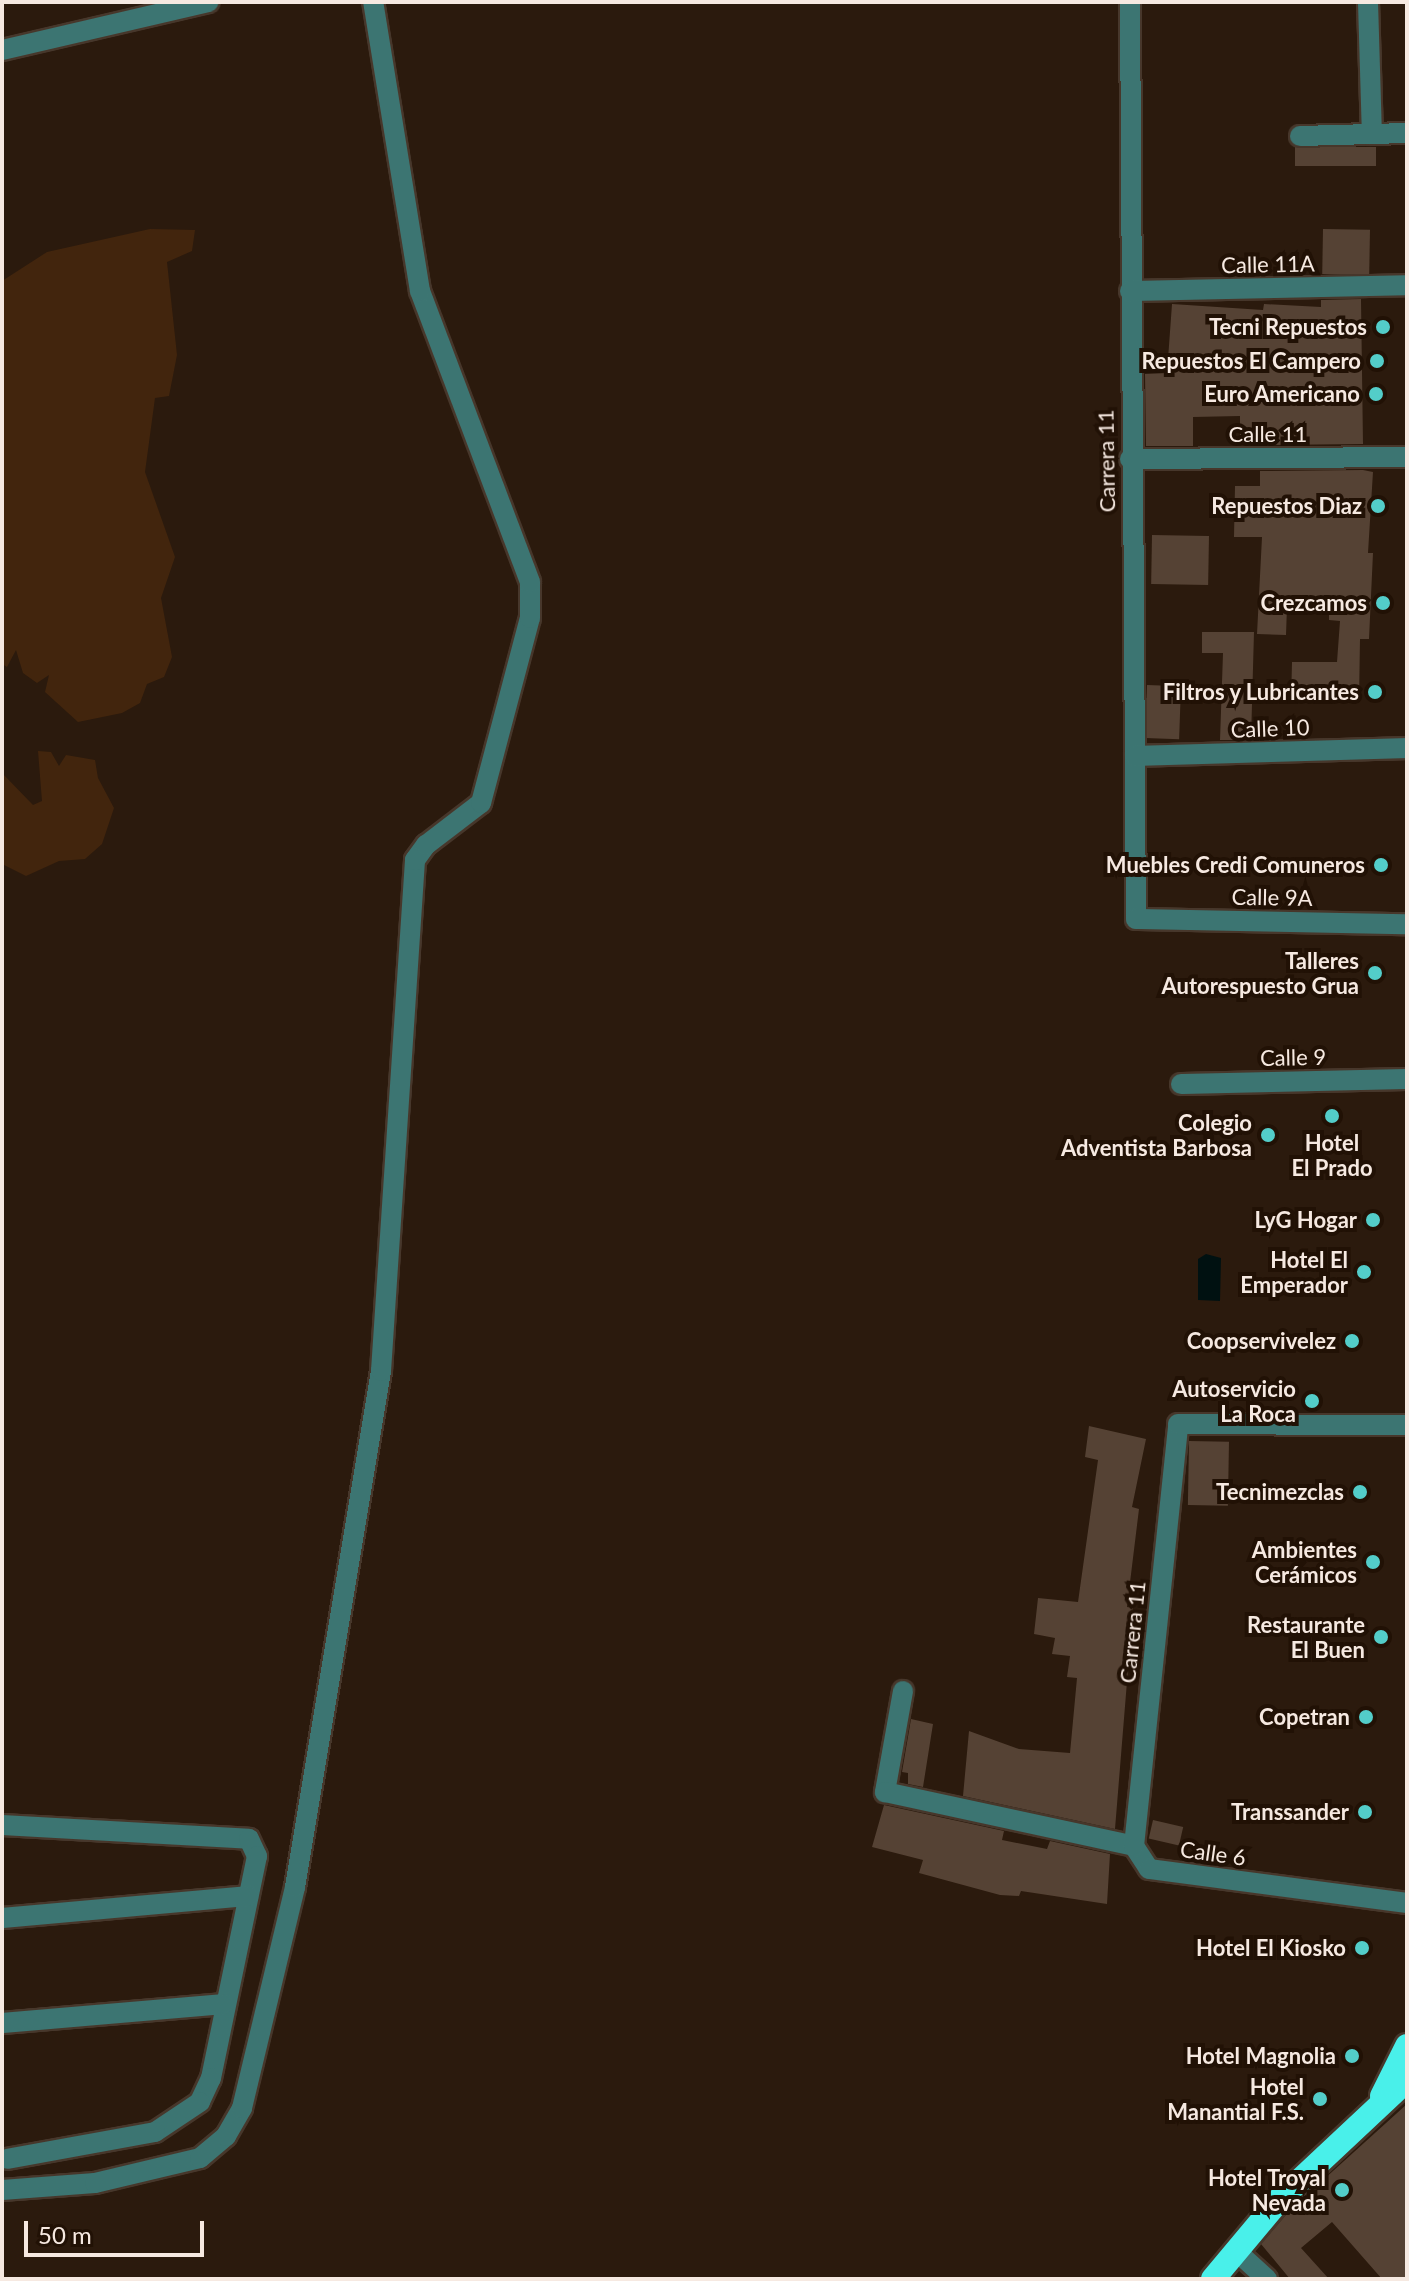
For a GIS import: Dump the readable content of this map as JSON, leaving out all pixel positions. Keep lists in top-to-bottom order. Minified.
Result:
{"streets":{"street":["Calle 11A","Calle 11","Carrera 11","Calle 10","Calle 9A","Calle 9","Calle 6"]},"crossings":[["Calle 11A","Carrera 11"],["Calle 11","Carrera 11"],["Carrera 11","Calle 10"],["Carrera 11","Calle 9A"],["Carrera 11","Calle 6"]],"places":["Tecni Repuestos","Repuestos El Campero","Euro Americano","Repuestos Diaz","Crezcamos","Filtros y Lubricantes","Muebles Credi Comuneros","Talleres Autorespuesto Grua","Hotel El Prado","Colegio Adventista Barbosa","LyG Hogar","Hotel El Emperador","Coopservivelez","Autoservicio La Roca","Tecnimezclas","Ambientes Cerámicos","Restaurante El Buen","Copetran","Transsander","Hotel El Kiosko","Hotel Magnolia","Hotel Manantial F.S.","Hotel Troyal Nevada"],"scale_bar":"50 m"}
